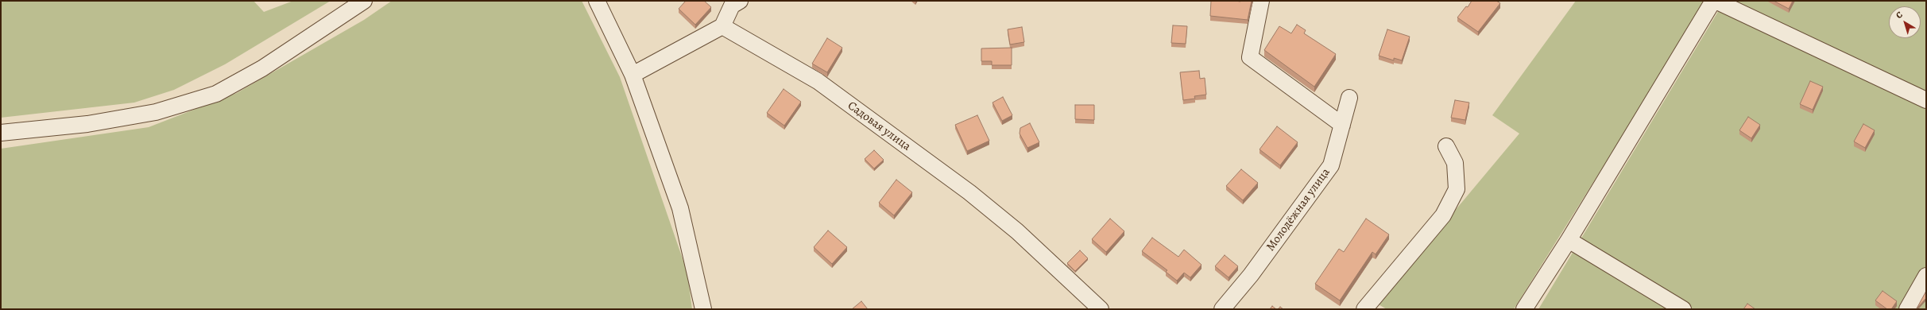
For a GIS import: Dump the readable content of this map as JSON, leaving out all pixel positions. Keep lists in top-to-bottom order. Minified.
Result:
{"streets":{"street":["Садовая улица","Молодёжная улица"]},"north":"top left"}
